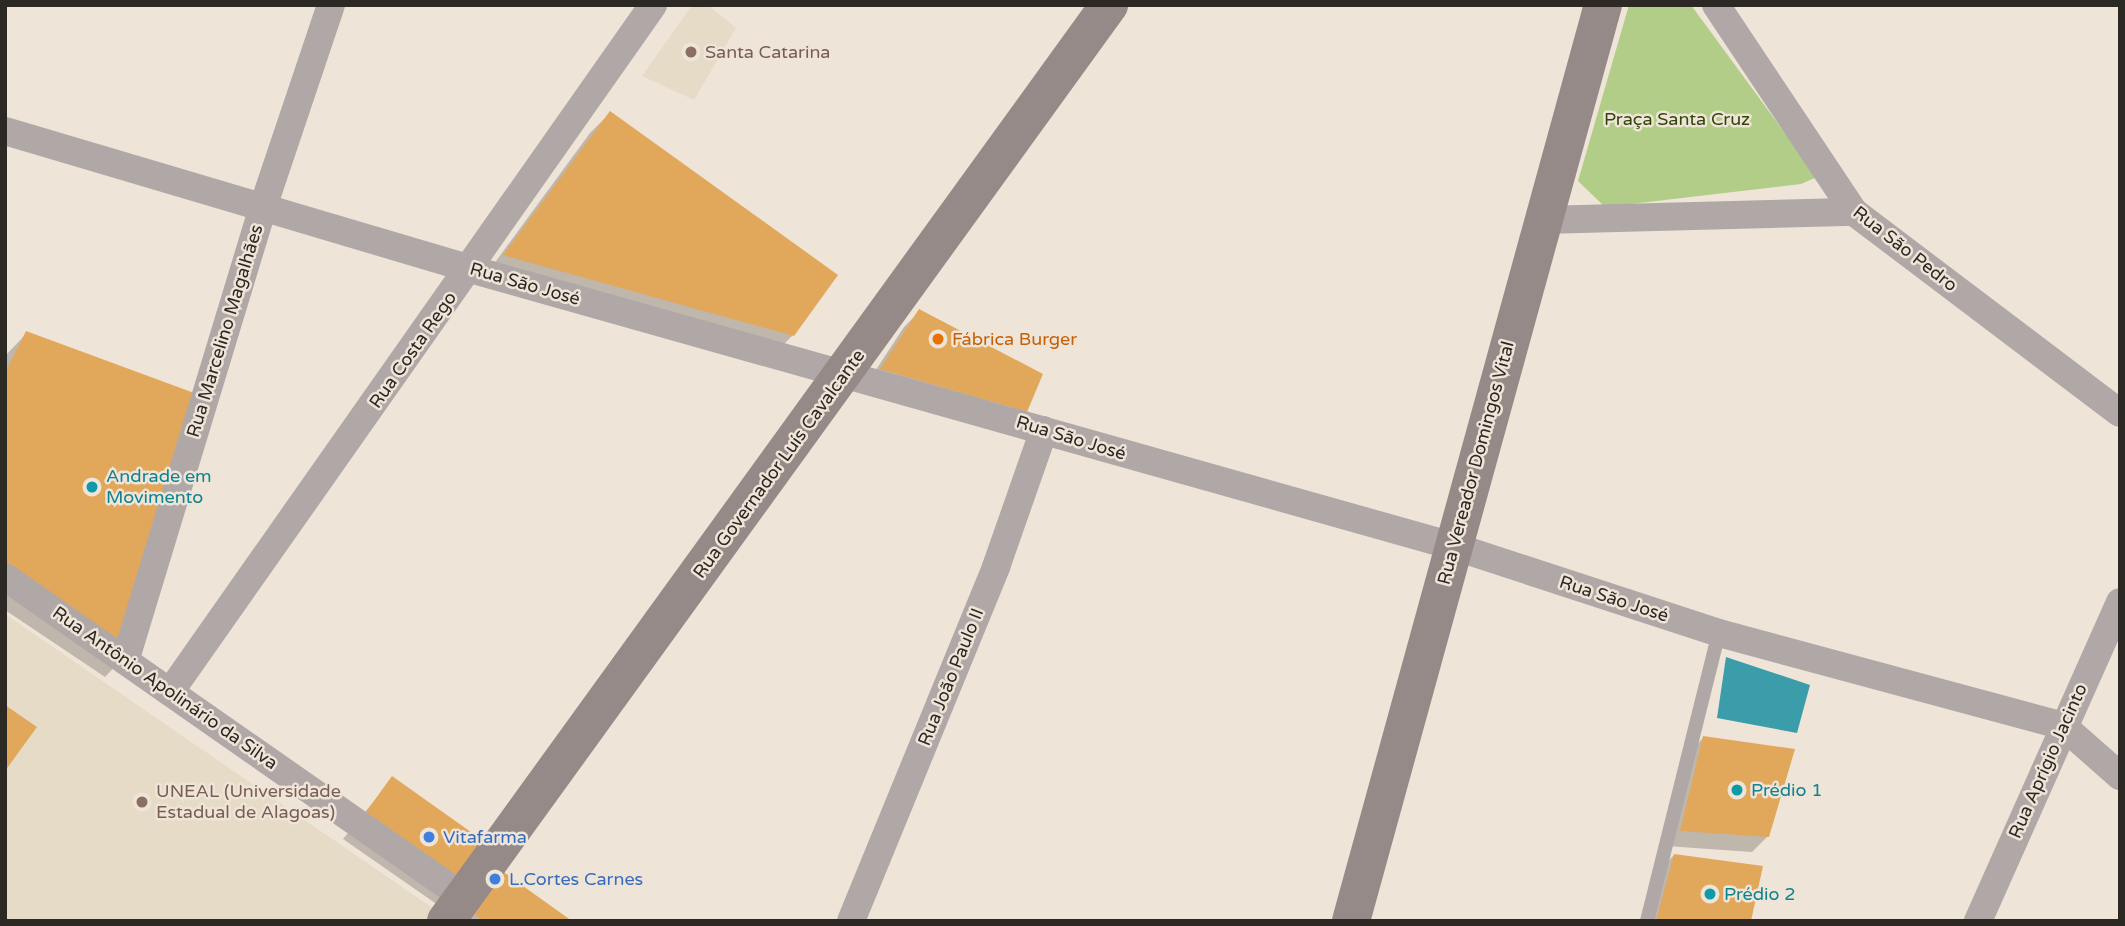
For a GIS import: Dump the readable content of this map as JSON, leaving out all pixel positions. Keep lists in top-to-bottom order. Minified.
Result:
{"streets":{"street":["Rua São Pedro","Rua São José","Rua Marcelino Magalhães","Rua Costa Rego","Rua Vereador Domingos Vital","Rua Governador Luís Cavalcante","Rua João Paulo II","Rua Antônio Apolinário da Silva","Rua Aprígio Jacinto"]},"crossings":[["Rua São José","Rua Marcelino Magalhães"],["Rua São José","Rua Costa Rego"],["Rua São José","Rua Vereador Domingos Vital"],["Rua São José","Rua Governador Luís Cavalcante"],["Rua São José","Rua João Paulo II"],["Rua São José","Rua Aprígio Jacinto"],["Rua Marcelino Magalhães","Rua Antônio Apolinário da Silva"],["Rua Costa Rego","Rua Antônio Apolinário da Silva"],["Rua Governador Luís Cavalcante","Rua Antônio Apolinário da Silva"]],"parks":["Praça Santa Cruz"],"places":["Santa Catarina","Fábrica Burger","Andrade em Movimento","Prédio 1","UNEAL (Universidade Estadual de Alagoas)","Vitafarma","L.Cortes Carnes","Prédio 2"]}
